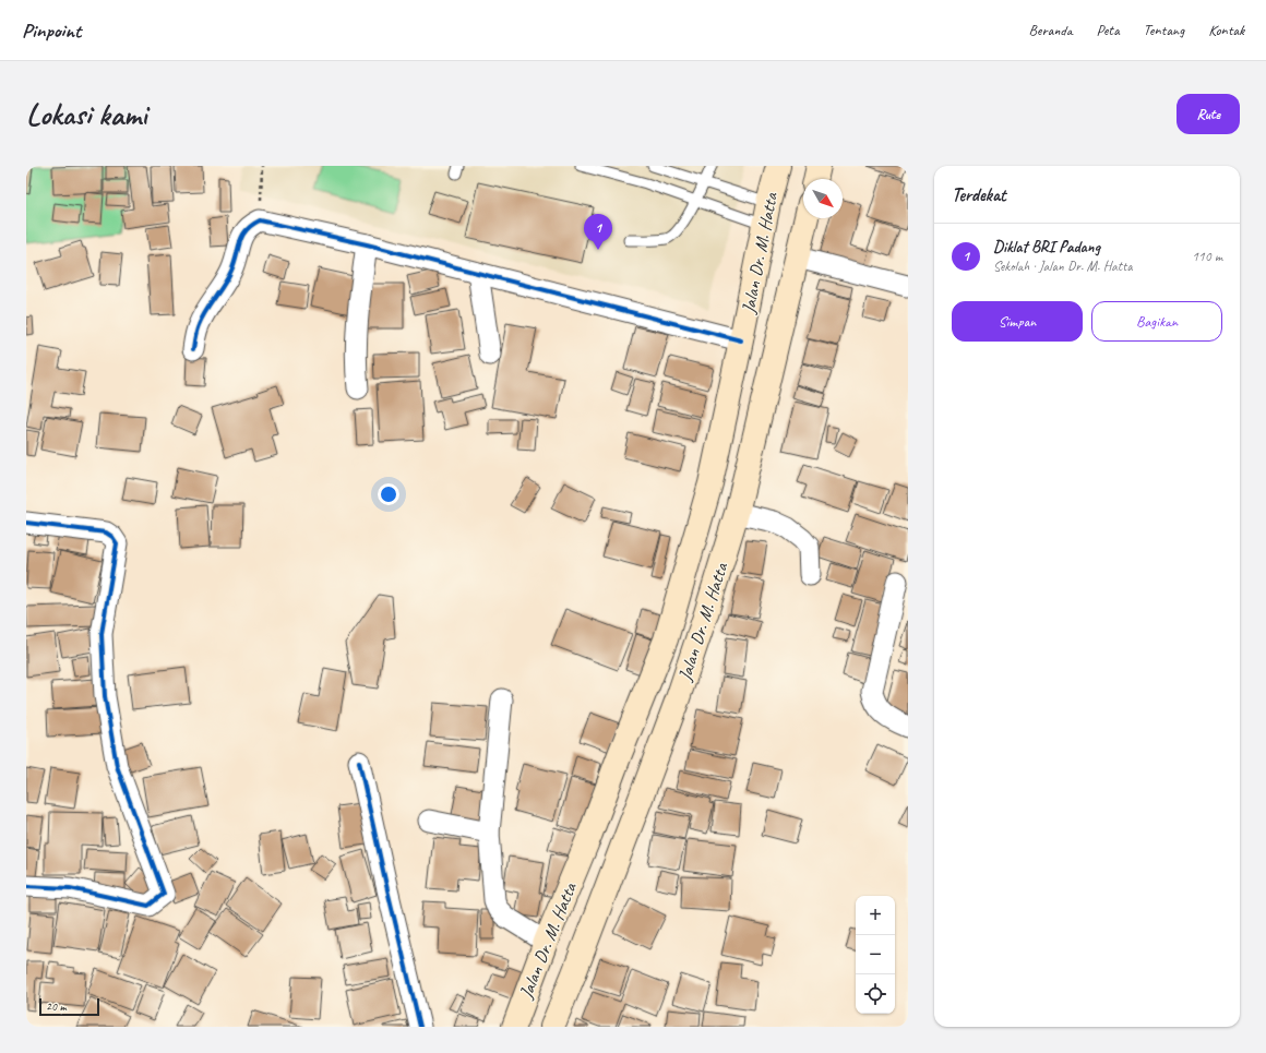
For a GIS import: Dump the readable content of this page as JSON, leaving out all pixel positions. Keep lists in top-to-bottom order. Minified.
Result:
{"streets":{"main road":["Jalan Dr. M. Hatta"]},"scale_bar":"20 m","north":"bottom right","page":{"header":"Pinpoint","nav":["Beranda","Peta","Tentang","Kontak"],"buttons":["Rute",["Simpan","Bagikan"]],"title":"Lokasi kami","heading":"Terdekat","pins":"1","list":[{"mark":"1","name":"Diklat BRI Padang","note":"Sekolah · Jalan Dr. M. Hatta","value":"110 m"}],"map_buttons":["+","−"],"scale":"20 m"}}
